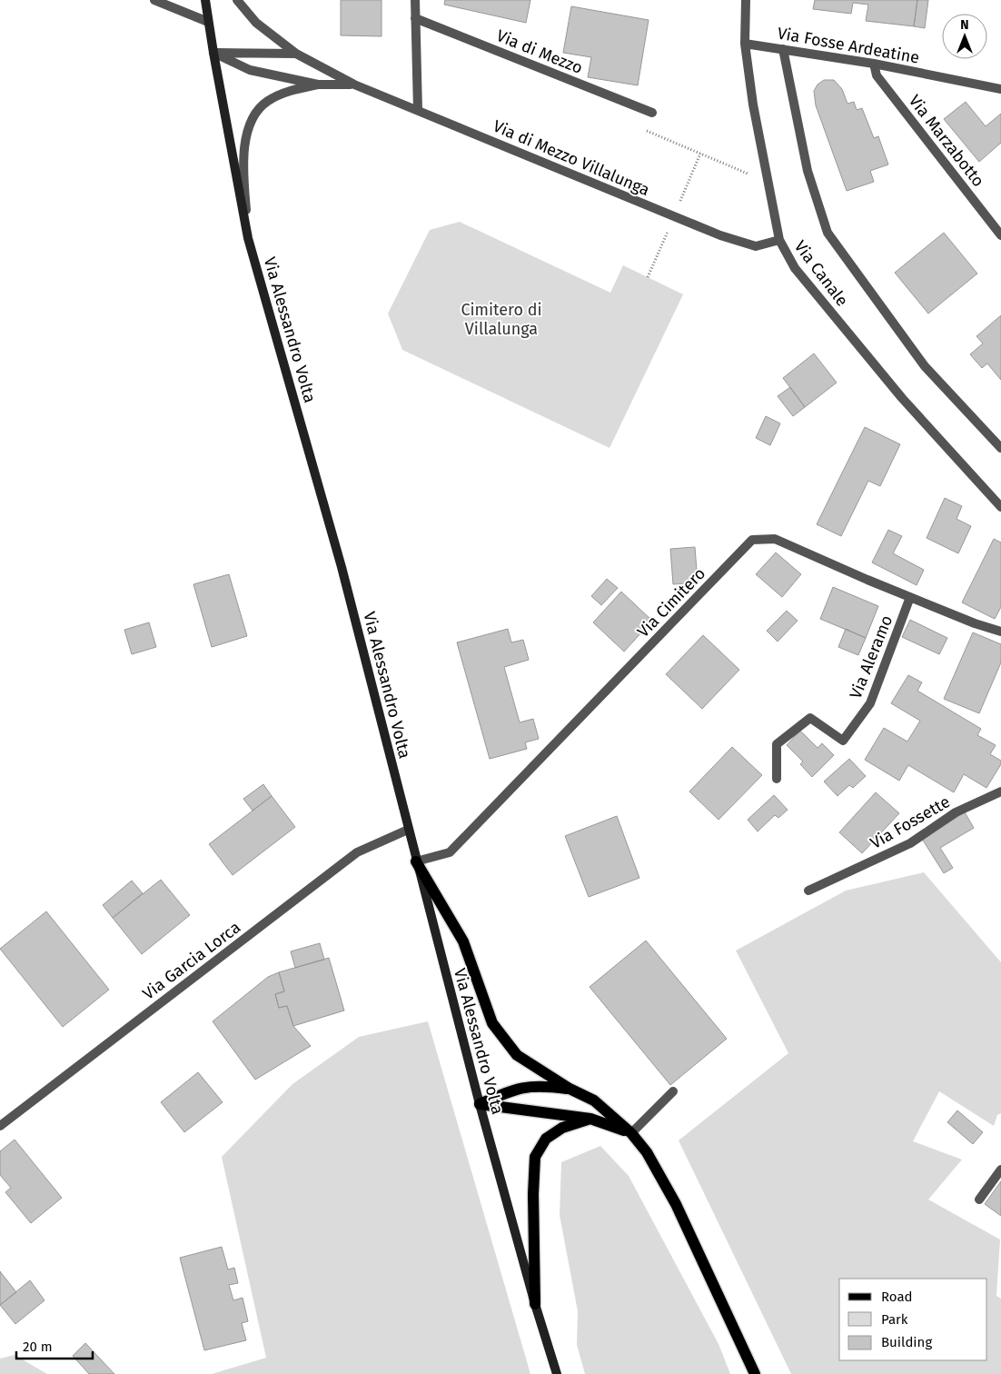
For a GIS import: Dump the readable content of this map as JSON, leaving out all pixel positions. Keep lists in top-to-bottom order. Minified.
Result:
{"streets":{"main road":["Via Alessandro Volta"],"street":["Via Fosse Ardeatine","Via di Mezzo","Via Marzabotto","Via di Mezzo Villalunga","Via Canale","Via Cimitero","Via Aleramo","Via Fossette","Via Garcia Lorca"]},"crossings":[["Via Fosse Ardeatine","Via Marzabotto"],["Via Fosse Ardeatine","Via Canale"],["Via di Mezzo Villalunga","Via Canale"],["Via Alessandro Volta","Via Cimitero"],["Via Alessandro Volta","Via Garcia Lorca"],["Via Cimitero","Via Aleramo"]],"parks":["Cimitero di Villalunga"],"legend":["Road","Park","Building"],"scale_bar":"20 m","north":"top"}
